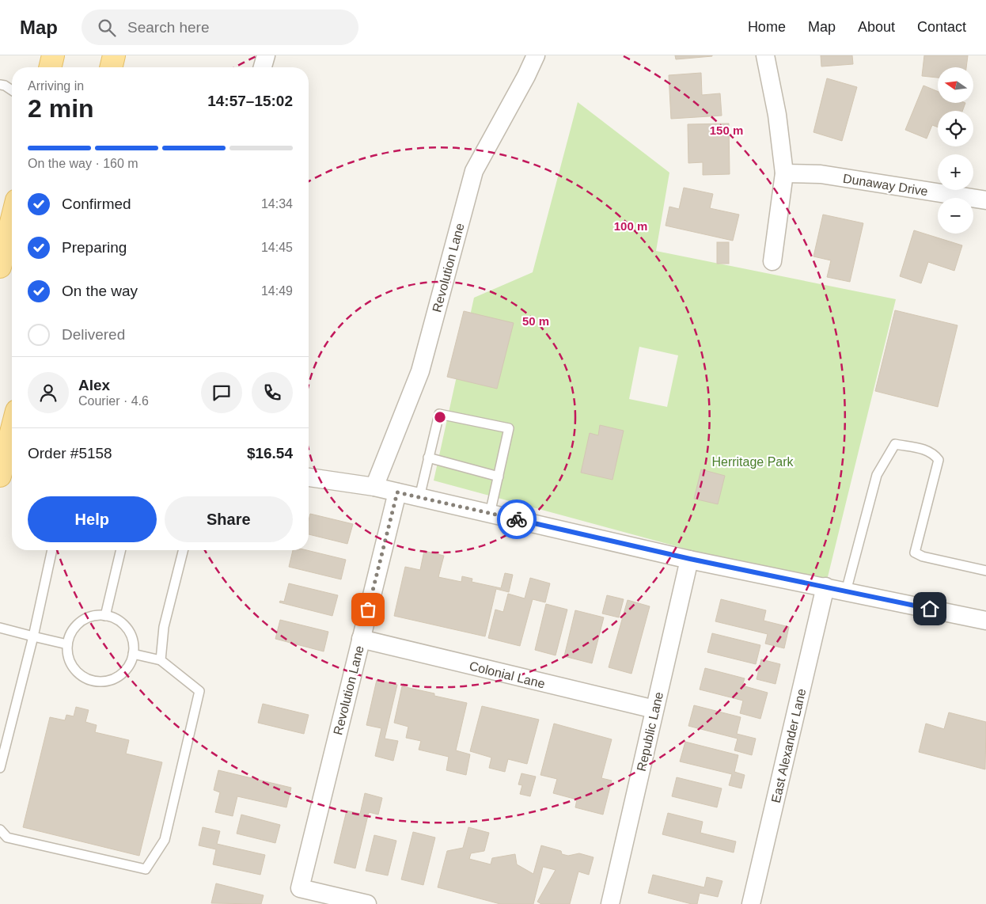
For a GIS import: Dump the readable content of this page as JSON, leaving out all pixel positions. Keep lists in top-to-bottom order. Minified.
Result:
{"streets":{"street":["Dunaway Drive","Revolution Lane","Colonial Lane","Republic Lane","East Alexander Lane"]},"crossings":[["Revolution Lane","Colonial Lane"],["Colonial Lane","Republic Lane"]],"parks":["Herritage Park"],"north":"left","page":{"header":"Map","search":"Search here","nav":["Home","Map","About","Contact"],"map_buttons":["+","−"],"heading":["2 min","Arriving in","14:57–15:02"],"panel":["Alex","Courier · 4.6","Order #5158","$16.54"],"bar":"On the way · 160 m","list":[["Confirmed","14:34"],["Preparing","14:45"],["On the way","14:49"],"Delivered"],"buttons":["Help","Share"]},"rings":["150 m","100 m","50 m"]}
